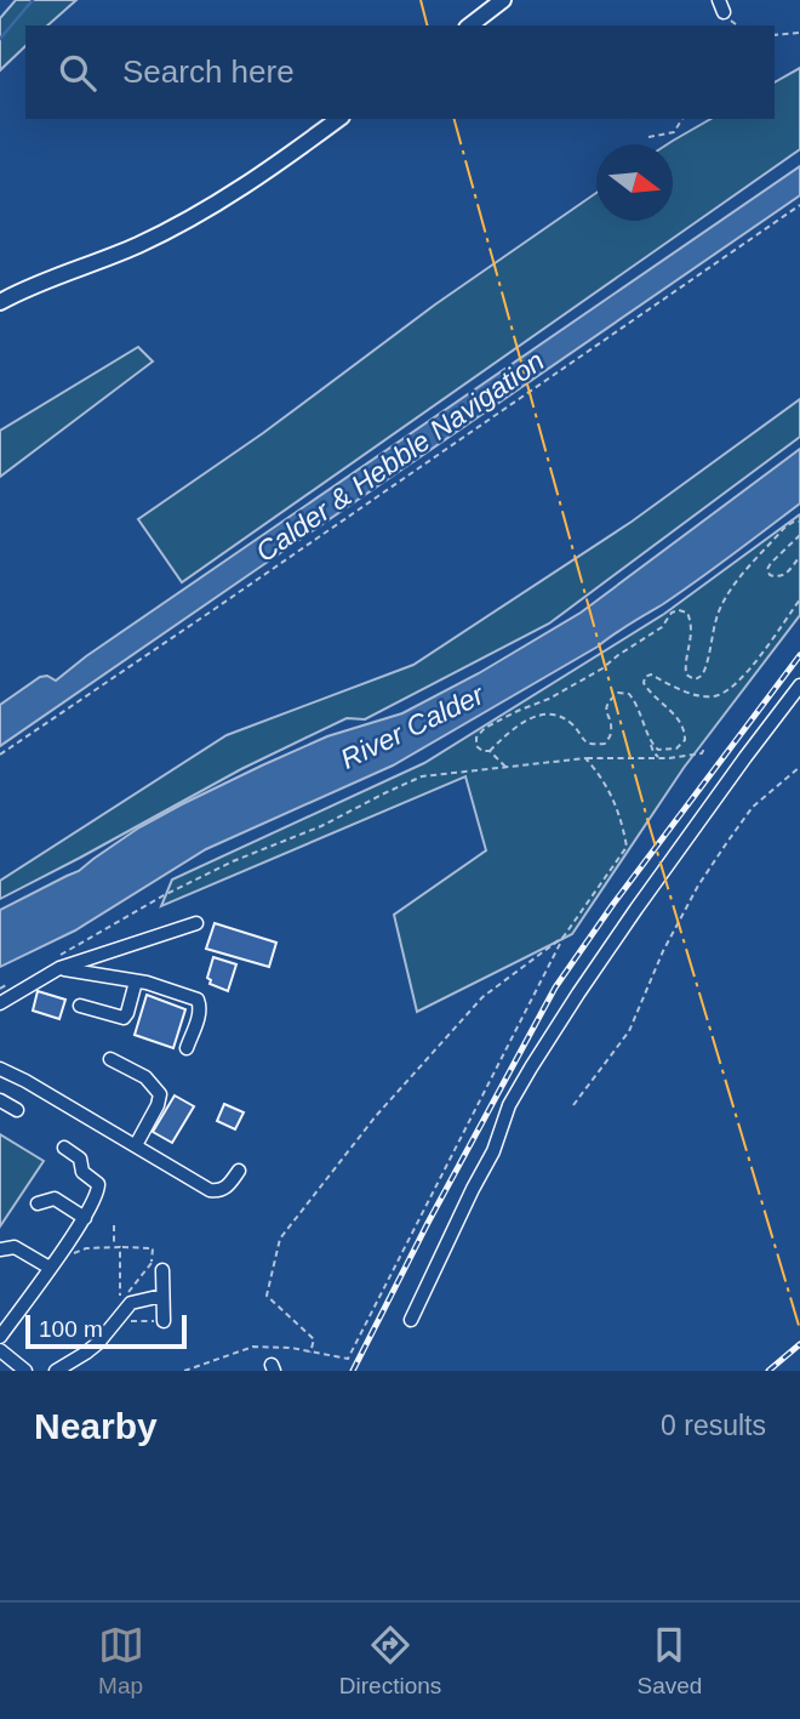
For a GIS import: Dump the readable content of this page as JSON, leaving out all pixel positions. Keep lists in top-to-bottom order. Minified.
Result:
{"water":["Calder & Hebble Navigation","River Calder"],"scale_bar":"100 m","north":"right","page":{"search":"Search here","scale":"100 m","heading":["Nearby","0 results"],"nav":["Map","Directions","Saved"]}}
